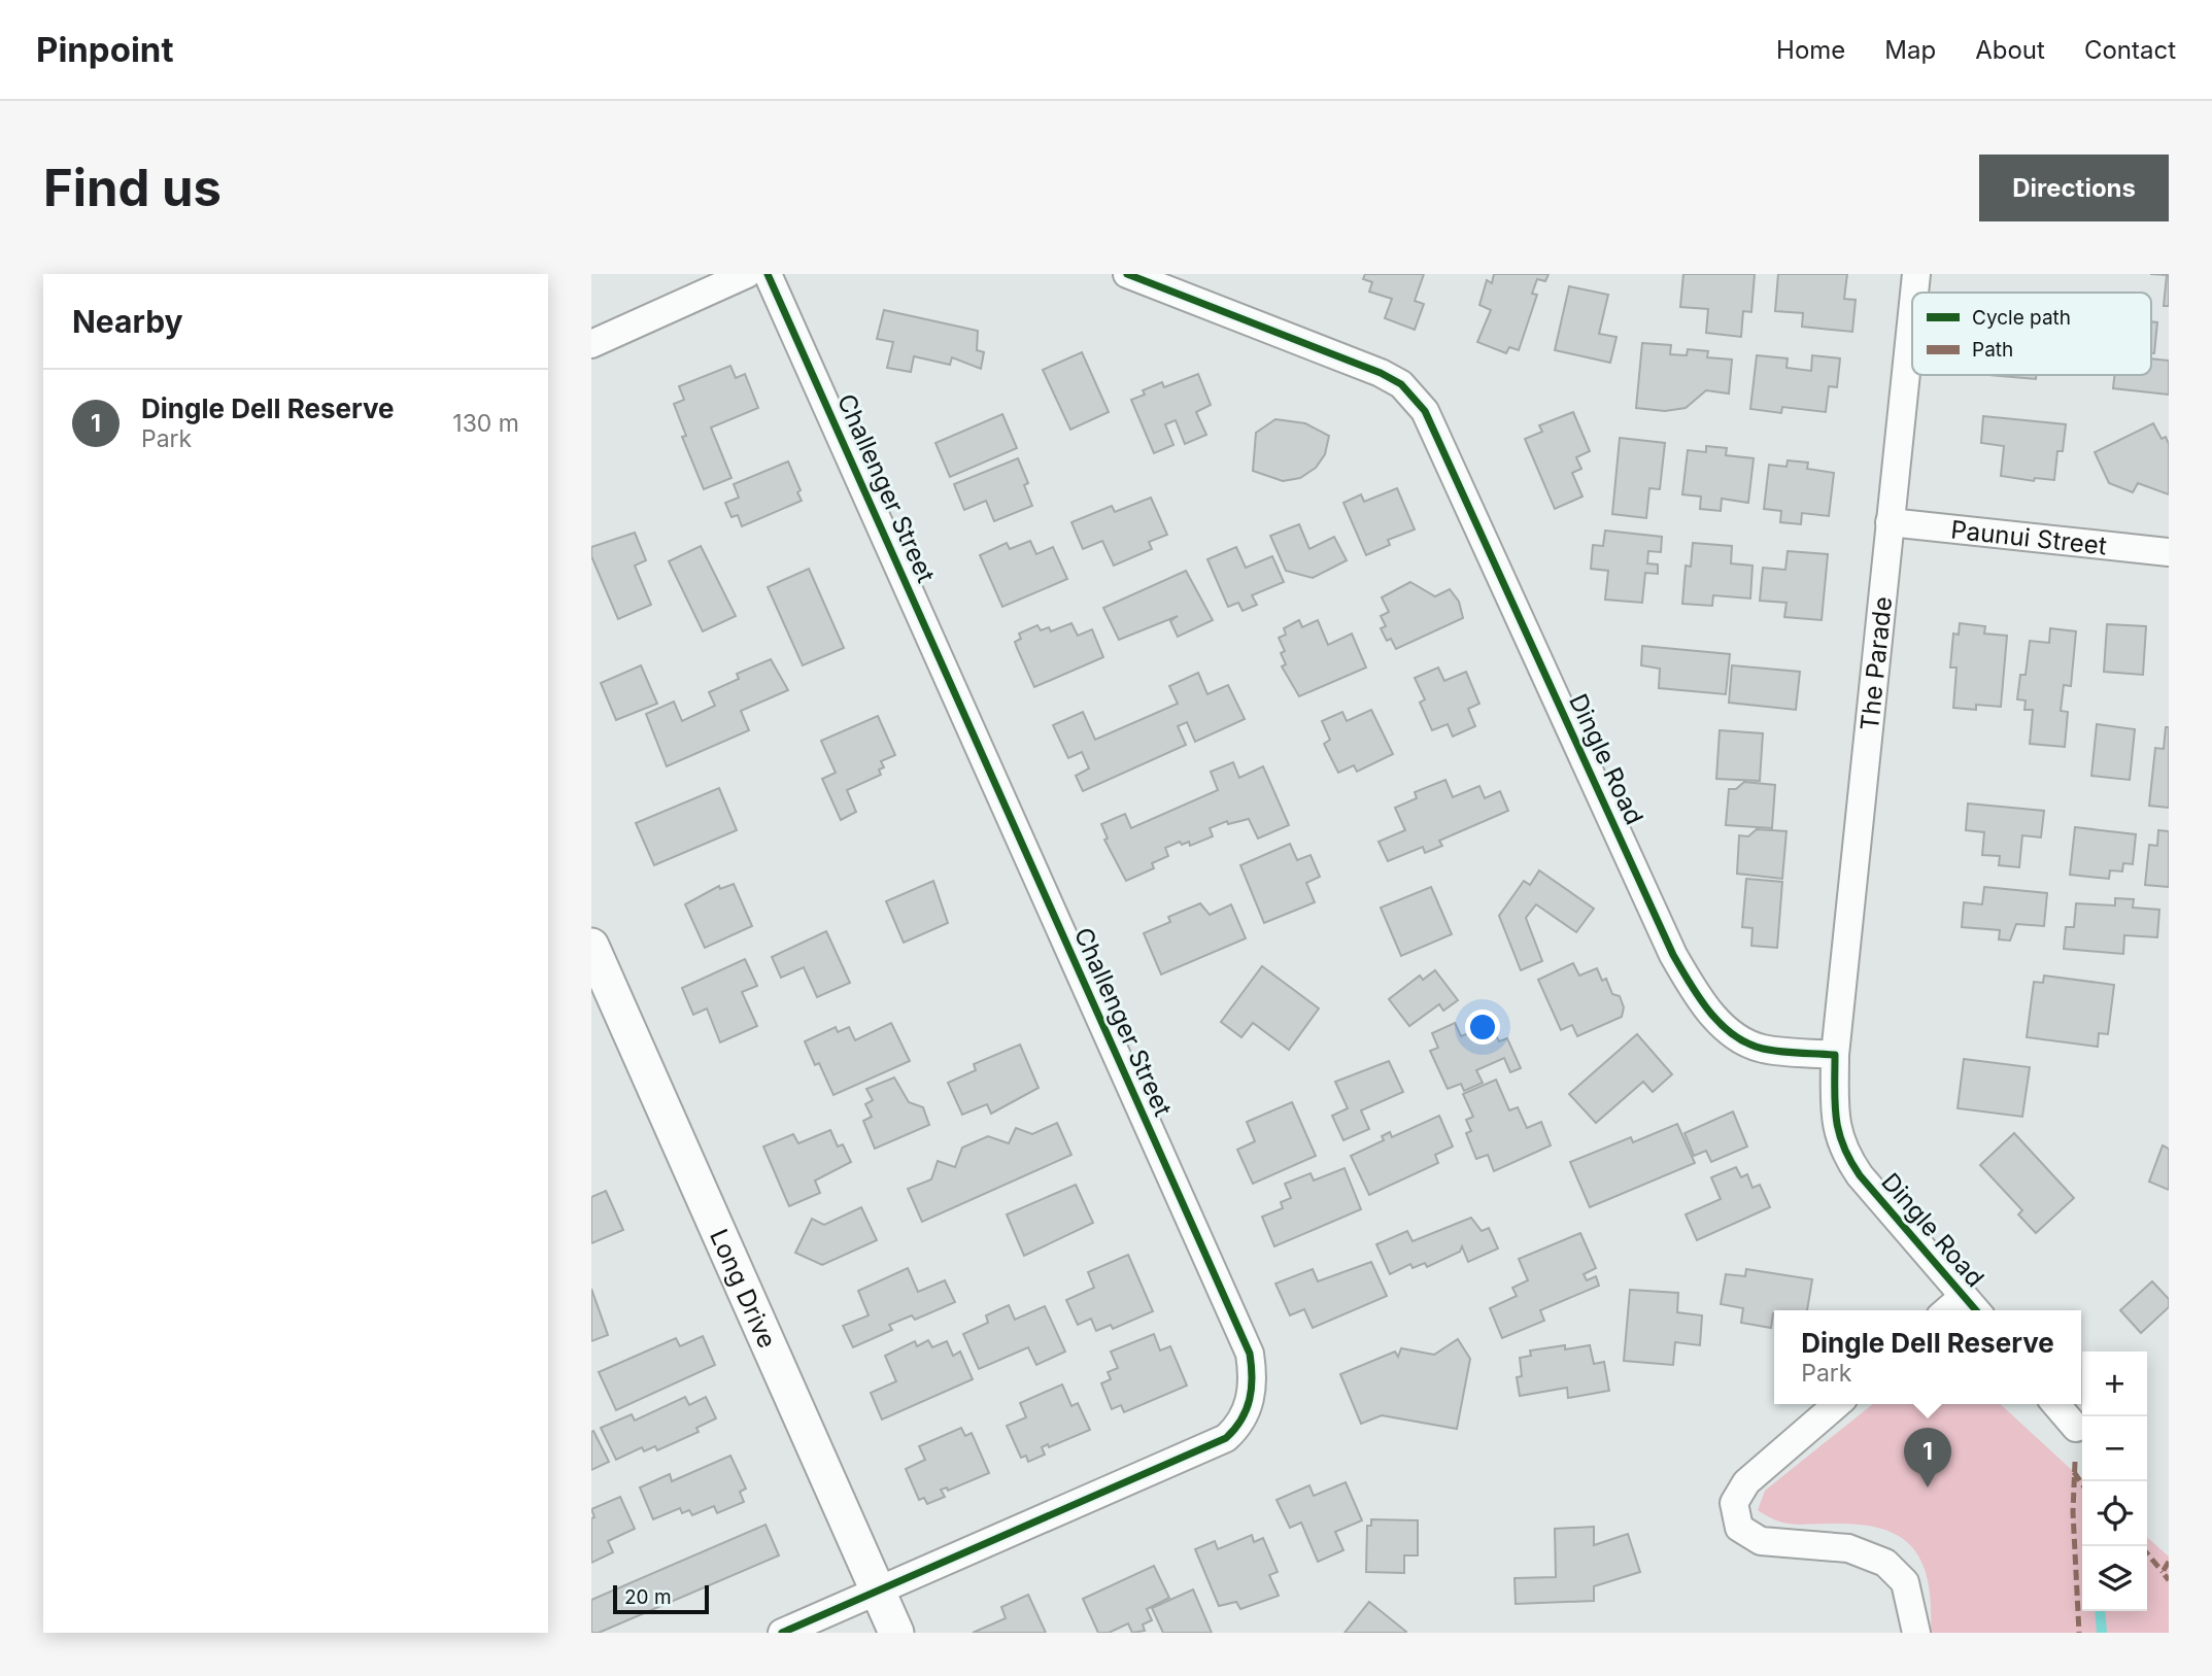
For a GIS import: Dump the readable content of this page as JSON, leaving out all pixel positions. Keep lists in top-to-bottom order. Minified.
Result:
{"streets":{"street":["Challenger Street","Paunui Street","The Parade","Dingle Road","Long Drive"]},"crossings":[["Challenger Street","Long Drive"],["Paunui Street","The Parade"],["The Parade","Dingle Road"]],"legend":["Cycle path","Path"],"scale_bar":"20 m","page":{"header":"Pinpoint","nav":["Home","Map","About","Contact"],"buttons":"Directions","title":"Find us","heading":"Nearby","list":[{"mark":"1","name":"Dingle Dell Reserve","note":"Park","value":"130 m"}],"popup":["Dingle Dell Reserve","Park"],"map_buttons":["+","−"],"pins":"1","scale":"20 m"}}
